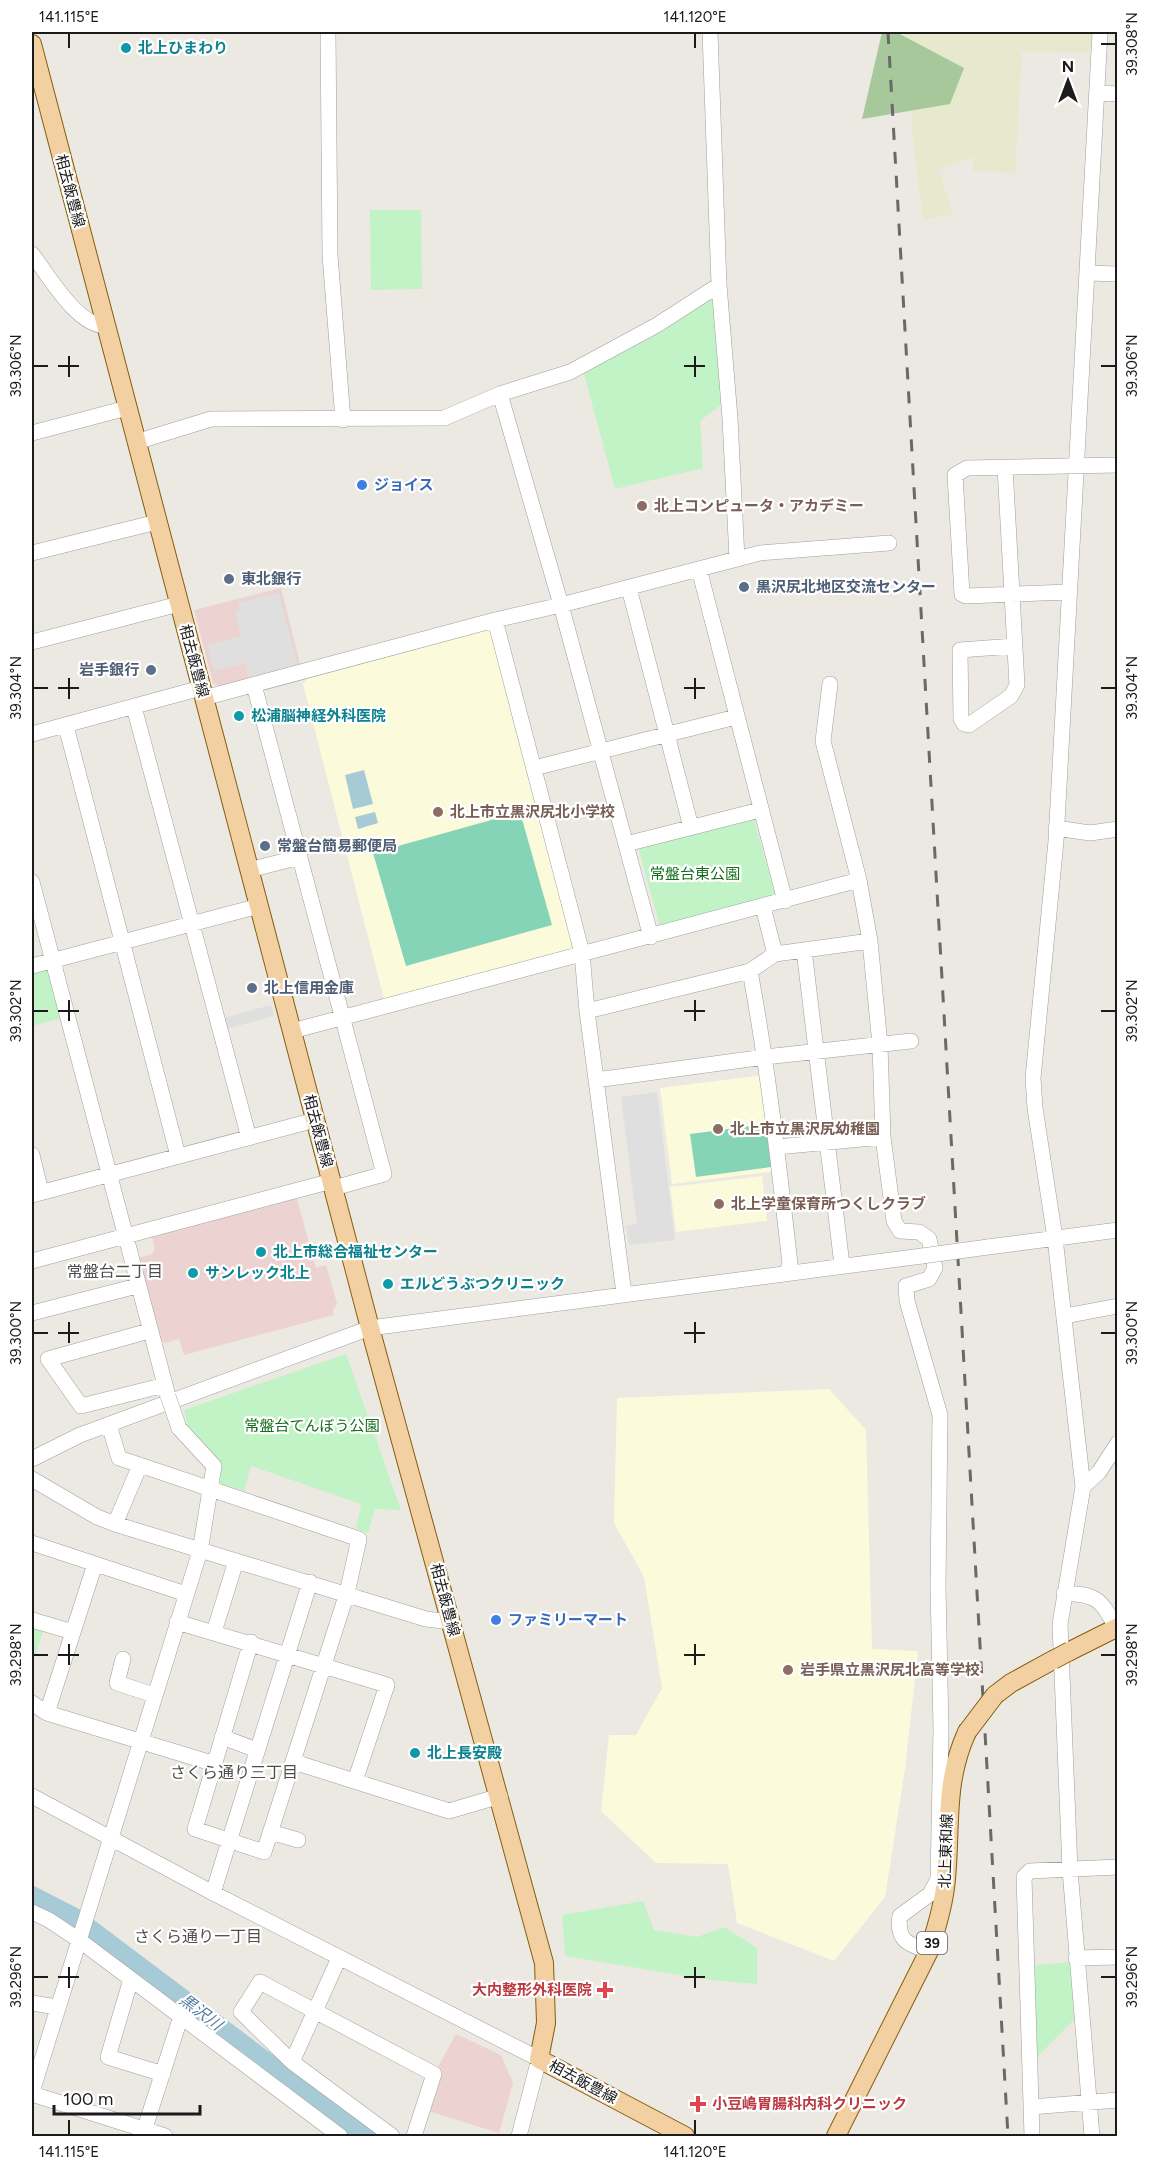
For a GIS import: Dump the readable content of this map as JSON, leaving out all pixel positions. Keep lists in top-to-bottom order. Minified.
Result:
{"streets":{"main road":["相去飯豊線","北上東和線","39"]},"districts":["常盤台二丁目","さくら通り三丁目","さくら通り一丁目"],"water":["黒沢川"],"parks":["常盤台東公園","常盤台てんぼう公園"],"places":{"other":["北上ひまわり","ジョイス","北上コンピュータ・アカデミー","東北銀行","黒沢尻北地区交流センター","岩手銀行","松浦脳神経外科医院","北上市立黒沢尻北小学校","常盤台簡易郵便局","北上信用金庫","北上市立黒沢尻幼稚園","北上学童保育所つくしクラブ","北上市総合福祉センター","サンレック北上","エルどうぶつクリニック","ファミリーマート","岩手県立黒沢尻北高等学校","北上長安殿"],"health":["大内整形外科医院","小豆嶋胃腸科内科クリニック"]},"scale_bar":"100 m","north":"top","coordinates":["141.115°E","141.120°E","39.308°N","39.306°N","39.304°N","39.302°N","39.300°N","39.298°N","39.296°N"]}
